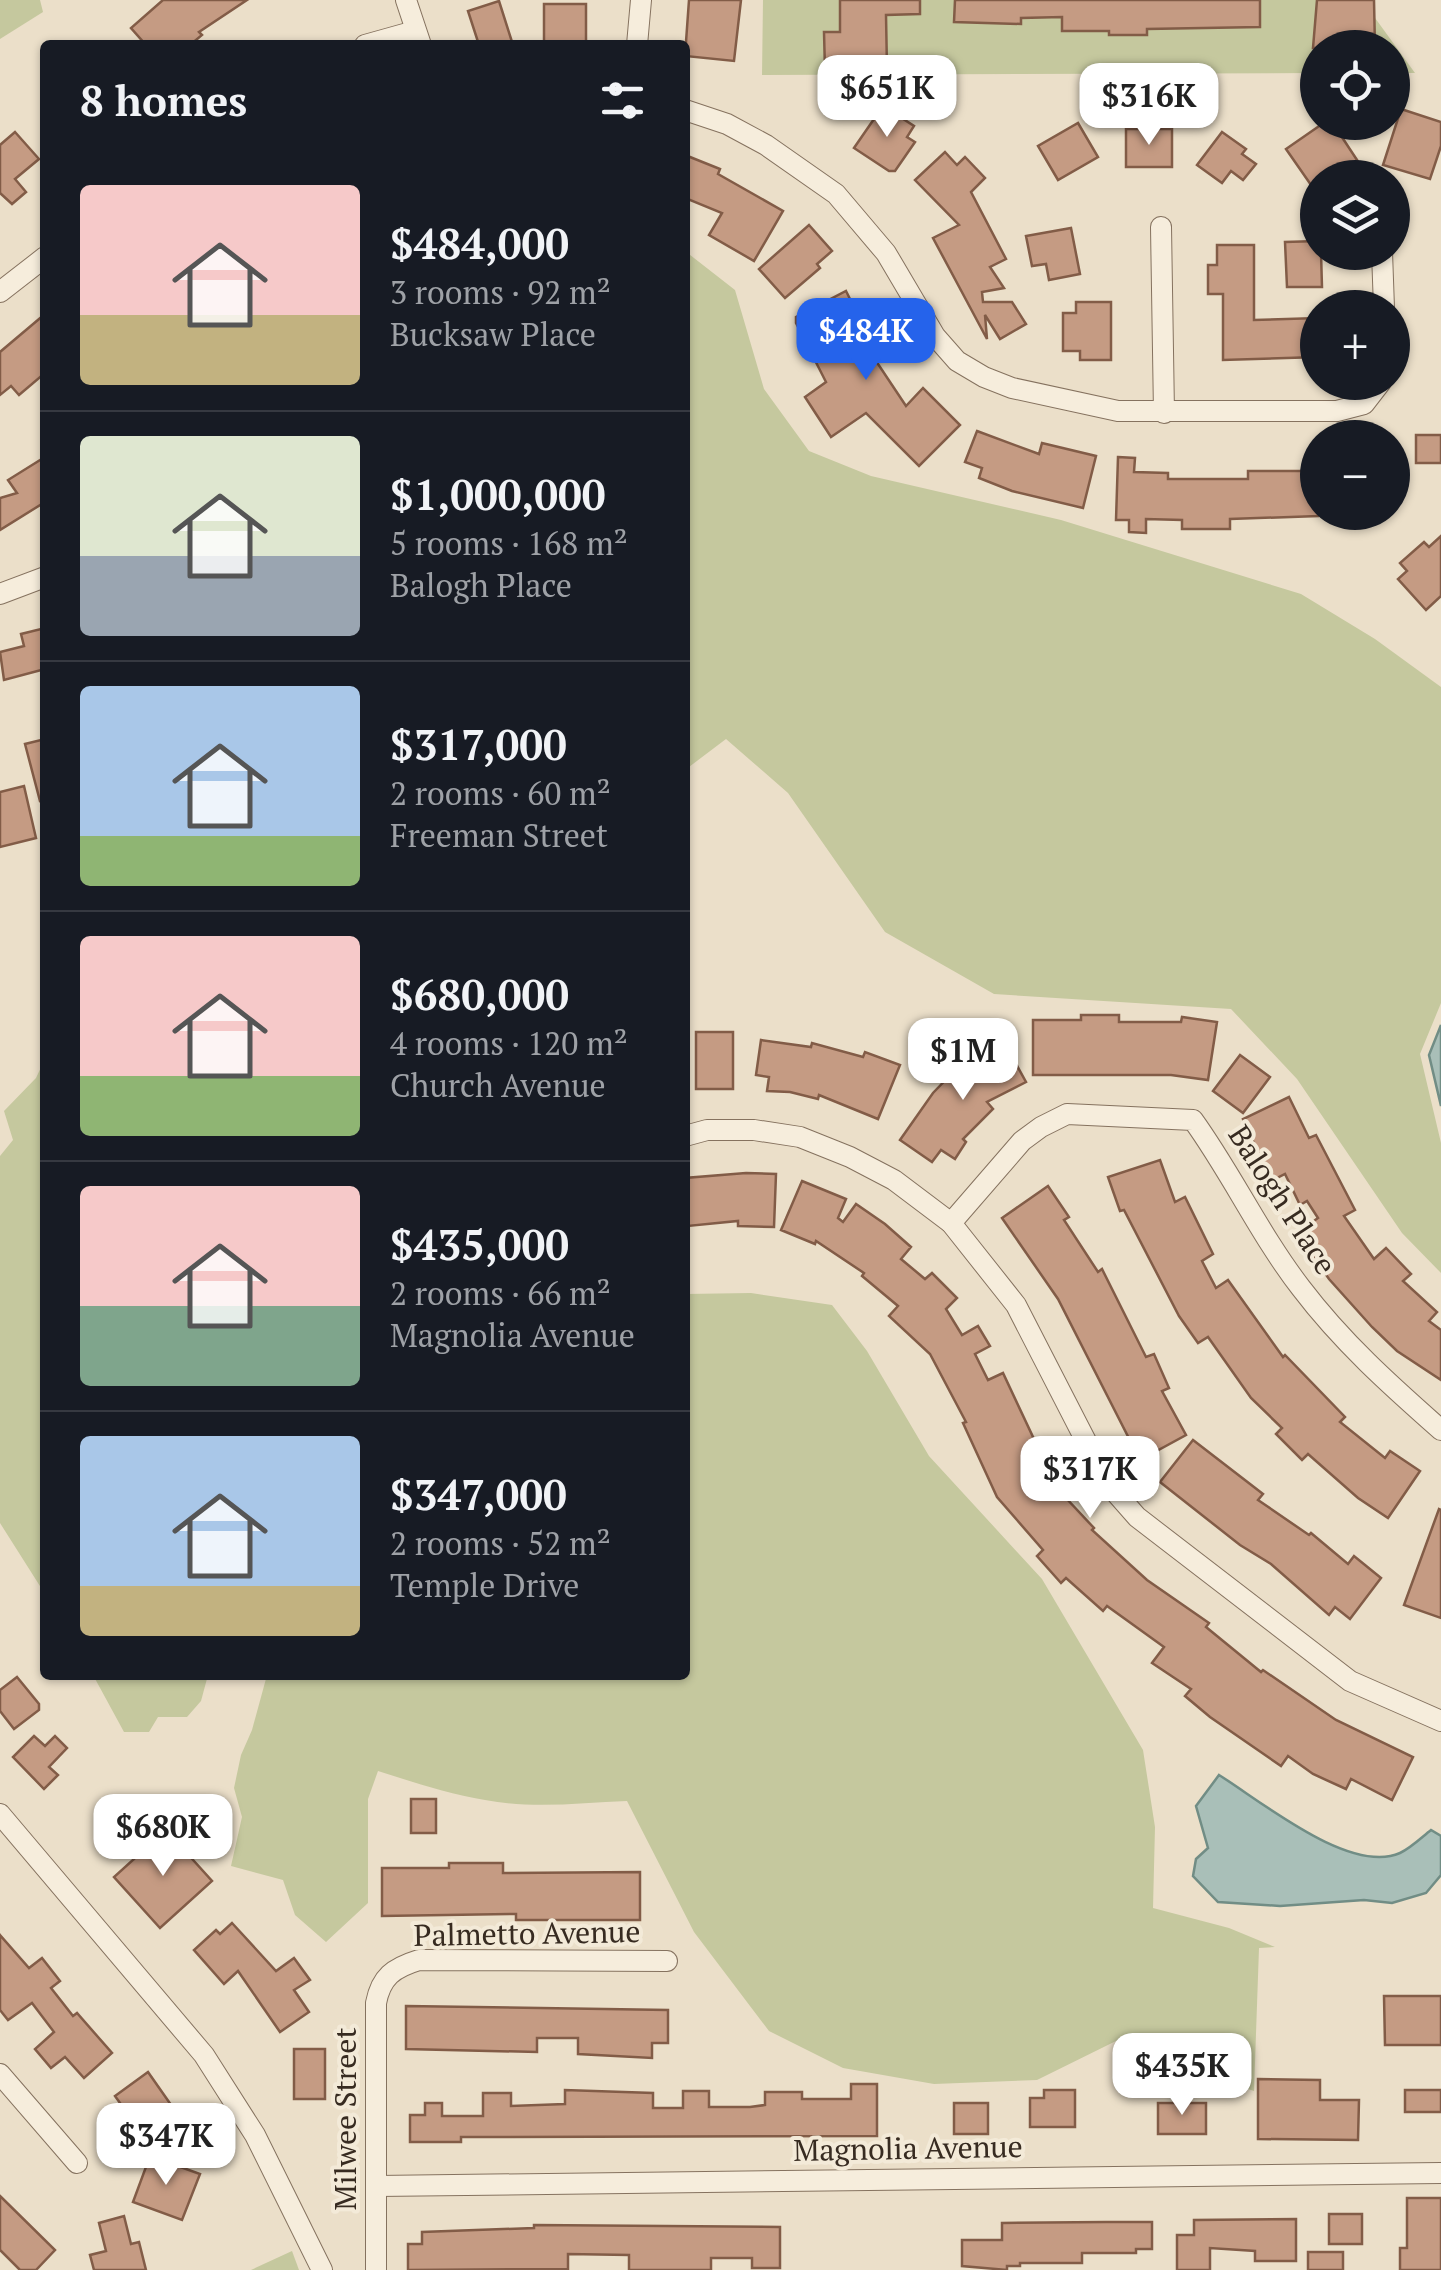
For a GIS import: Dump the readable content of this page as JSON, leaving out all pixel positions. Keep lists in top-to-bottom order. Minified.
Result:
{"streets":{"street":["Balogh Place","Palmetto Avenue","Milwee Street","Magnolia Avenue"]},"crossings":[["Palmetto Avenue","Milwee Street"],["Milwee Street","Magnolia Avenue"]],"page":{"map_buttons":["+","−"],"heading":"8 homes","price":["$651K","$316K","$484K","$1M","$317K","$680K","$435K","$347K"],"list":[{"name":"$484,000","note":"3 rooms · 92 m² · Bucksaw Place"},{"name":"$1,000,000","note":"5 rooms · 168 m² · Balogh Place"},{"name":"$317,000","note":"2 rooms · 60 m² · Freeman Street"},{"name":"$680,000","note":"4 rooms · 120 m² · Church Avenue"},{"name":"$435,000","note":"2 rooms · 66 m² · Magnolia Avenue"},{"name":"$347,000","note":"2 rooms · 52 m² · Temple Drive"}]}}
